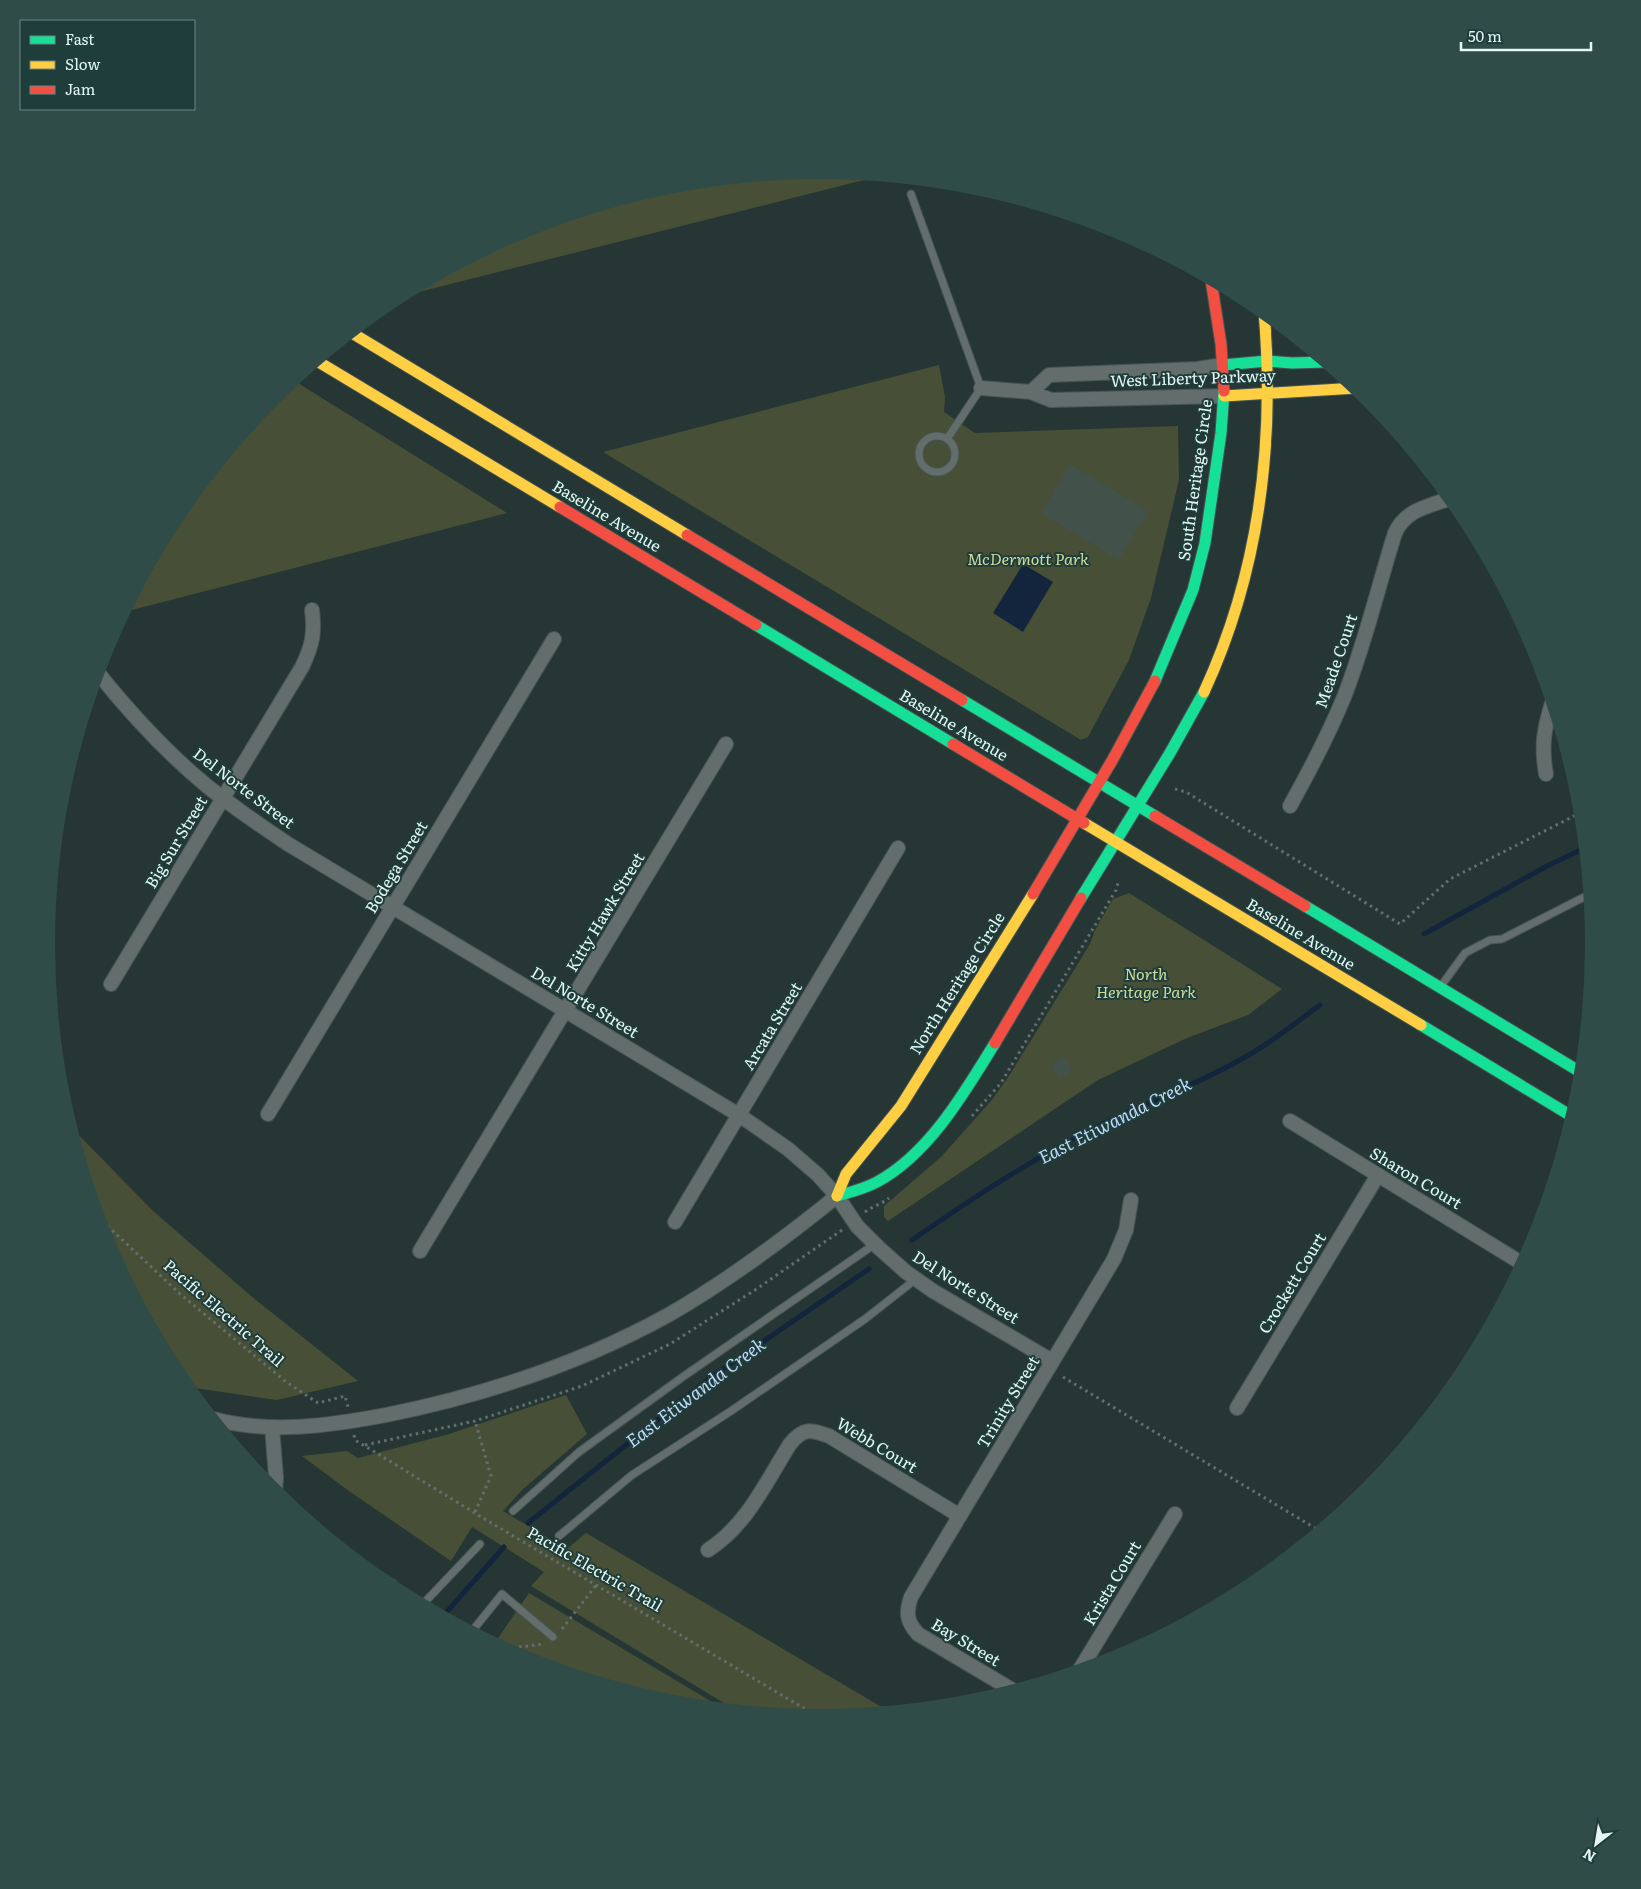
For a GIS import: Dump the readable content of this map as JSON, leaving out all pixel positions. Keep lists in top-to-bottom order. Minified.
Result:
{"streets":{"main road":["West Liberty Parkway","South Heritage Circle","Baseline Avenue","North Heritage Circle"],"street":["Meade Court","Del Norte Street","Big Sur Street","Bodega Street","Kitty Hawk Street","Arcata Street","Sharon Court","Crockett Court","Trinity Street","Webb Court","Krista Court","Bay Street"],"path":["Pacific Electric Trail"]},"crossings":[["West Liberty Parkway","South Heritage Circle"],["South Heritage Circle","Baseline Avenue"],["South Heritage Circle","North Heritage Circle"],["Baseline Avenue","North Heritage Circle"],["Del Norte Street","Big Sur Street"],["Del Norte Street","Bodega Street"],["Del Norte Street","Kitty Hawk Street"],["Del Norte Street","North Heritage Circle"],["Del Norte Street","Arcata Street"],["Del Norte Street","Trinity Street"],["Sharon Court","Crockett Court"],["Trinity Street","Webb Court"],["Trinity Street","Bay Street"]],"water":["East Etiwanda Creek"],"parks":["McDermott Park","North Heritage Park"],"legend":["Fast","Slow","Jam"],"scale_bar":"50 m","north":"bottom left"}
